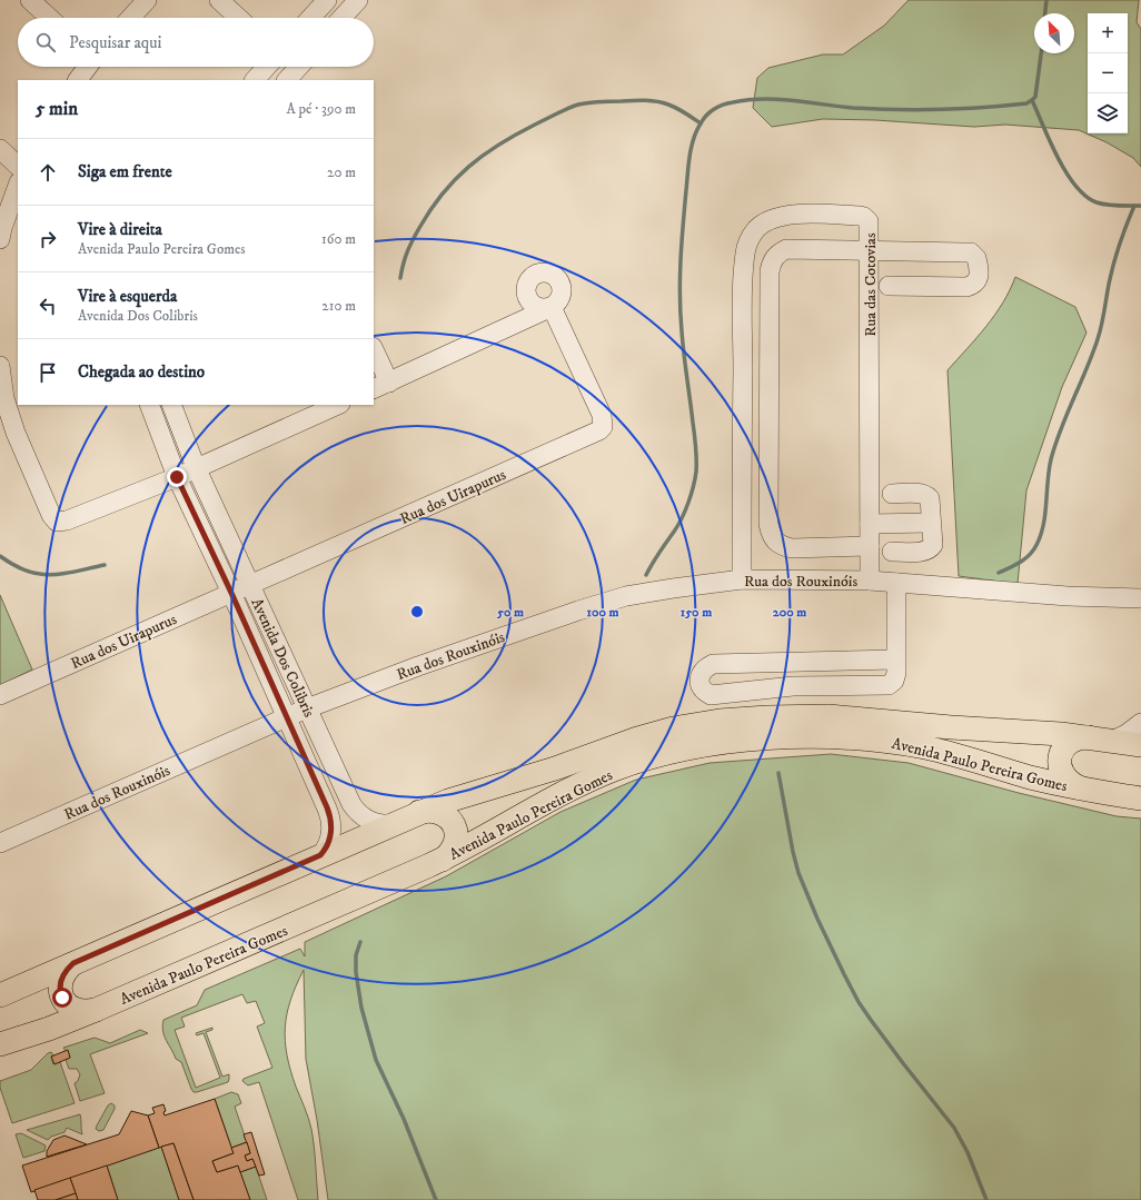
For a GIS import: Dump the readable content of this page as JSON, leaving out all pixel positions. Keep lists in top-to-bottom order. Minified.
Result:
{"streets":{"main road":["Avenida Paulo Pereira Gomes"],"street":["Rua das Cotovias","Rua dos Uirapurus","Rua dos Rouxinóis","Avenida Dos Colibris"]},"crossings":[["Rua das Cotovias","Rua dos Rouxinóis"],["Rua dos Uirapurus","Avenida Dos Colibris"],["Rua dos Rouxinóis","Avenida Dos Colibris"],["Avenida Dos Colibris","Avenida Paulo Pereira Gomes"]],"north":"top left","page":{"map_buttons":["+","−"],"search":"Pesquisar aqui","heading":["5 min","A pé · 390 m"],"list":[["Siga em frente","20 m"],["Vire à direita","Avenida Paulo Pereira Gomes","160 m"],["Vire à esquerda","Avenida Dos Colibris","210 m"],"Chegada ao destino"]},"rings":["50 m","100 m","150 m","200 m"]}
